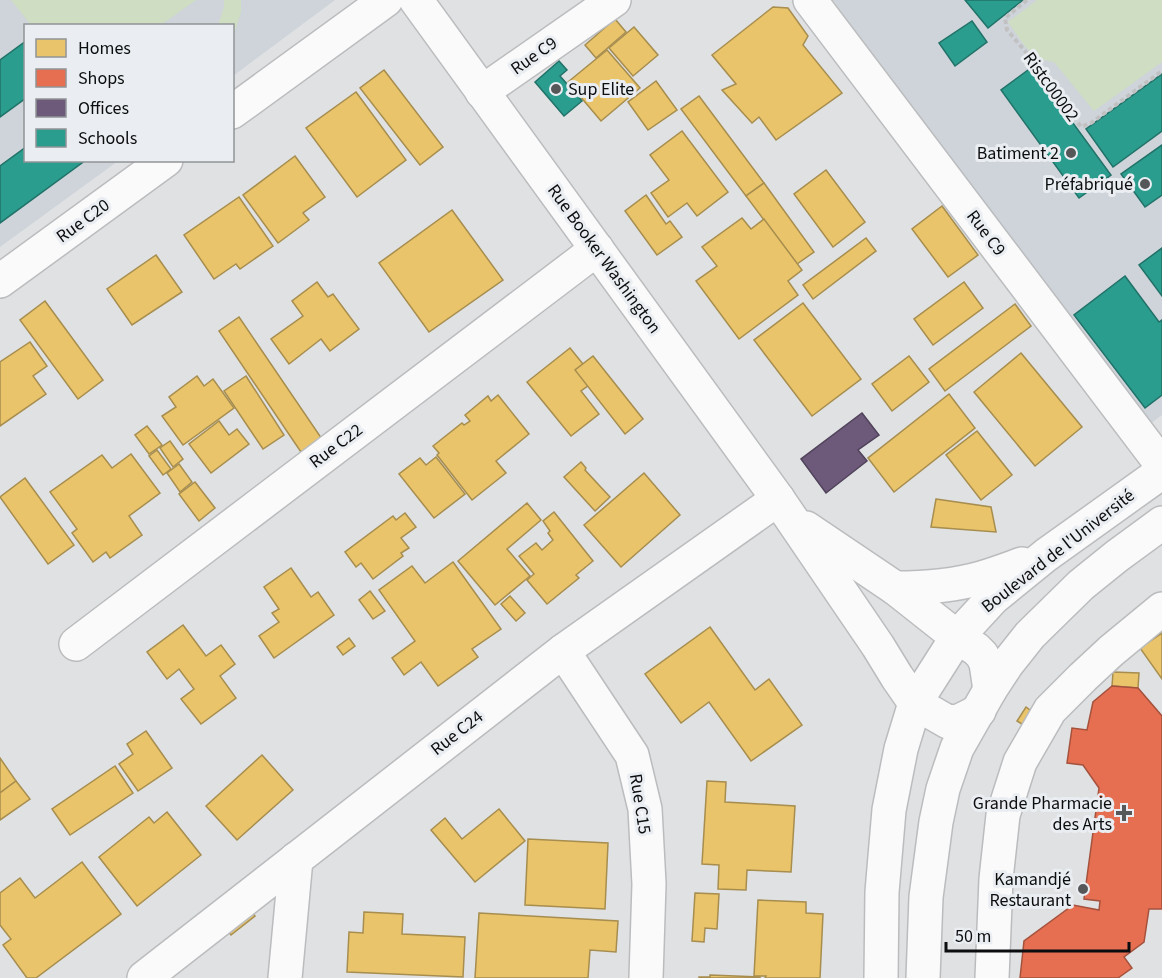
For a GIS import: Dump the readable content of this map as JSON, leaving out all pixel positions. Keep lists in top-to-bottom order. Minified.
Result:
{"streets":{"street":["Rue C9","Rue C20","Rue Booker Washington","Rue C22","Boulevard de l'Université","Rue C24","Rue C15"],"path":["Ristc00002"]},"crossings":[["Rue C9","Rue Booker Washington"],["Rue Booker Washington","Rue C22"],["Rue Booker Washington","Boulevard de l'Université"],["Rue Booker Washington","Rue C24"],["Rue C24","Rue C15"]],"places":{"other":["Sup Elite","Batiment 2","Préfabriqué","Kamandjé Restaurant"],"health":["Grande Pharmacie des Arts"]},"legend":["Homes","Shops","Offices","Schools"],"scale_bar":"50 m"}
